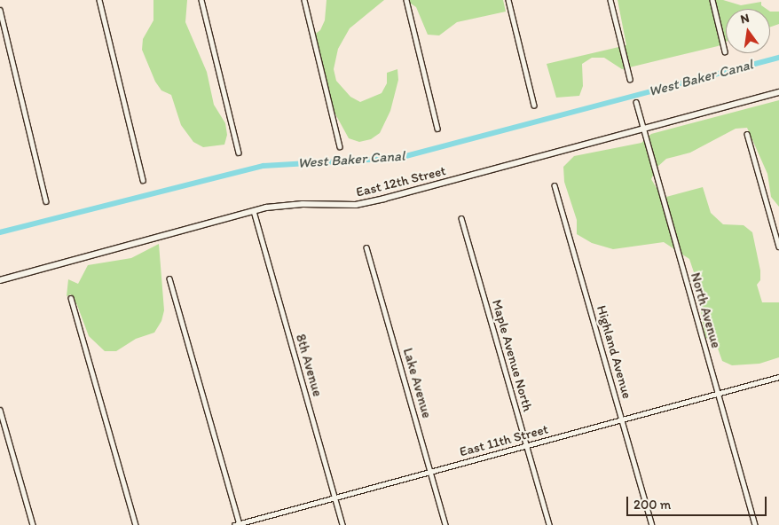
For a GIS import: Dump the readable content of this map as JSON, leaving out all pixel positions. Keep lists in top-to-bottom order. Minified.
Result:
{"streets":{"street":["East 12th Street","North Avenue","Highland Avenue","Maple Avenue North","8th Avenue","Lake Avenue","East 11th Street"]},"crossings":[["East 12th Street","North Avenue"],["East 12th Street","8th Avenue"],["North Avenue","East 11th Street"],["Highland Avenue","East 11th Street"],["Maple Avenue North","East 11th Street"],["8th Avenue","East 11th Street"],["Lake Avenue","East 11th Street"]],"water":["West Baker Canal"],"scale_bar":"200 m","north":"top"}
